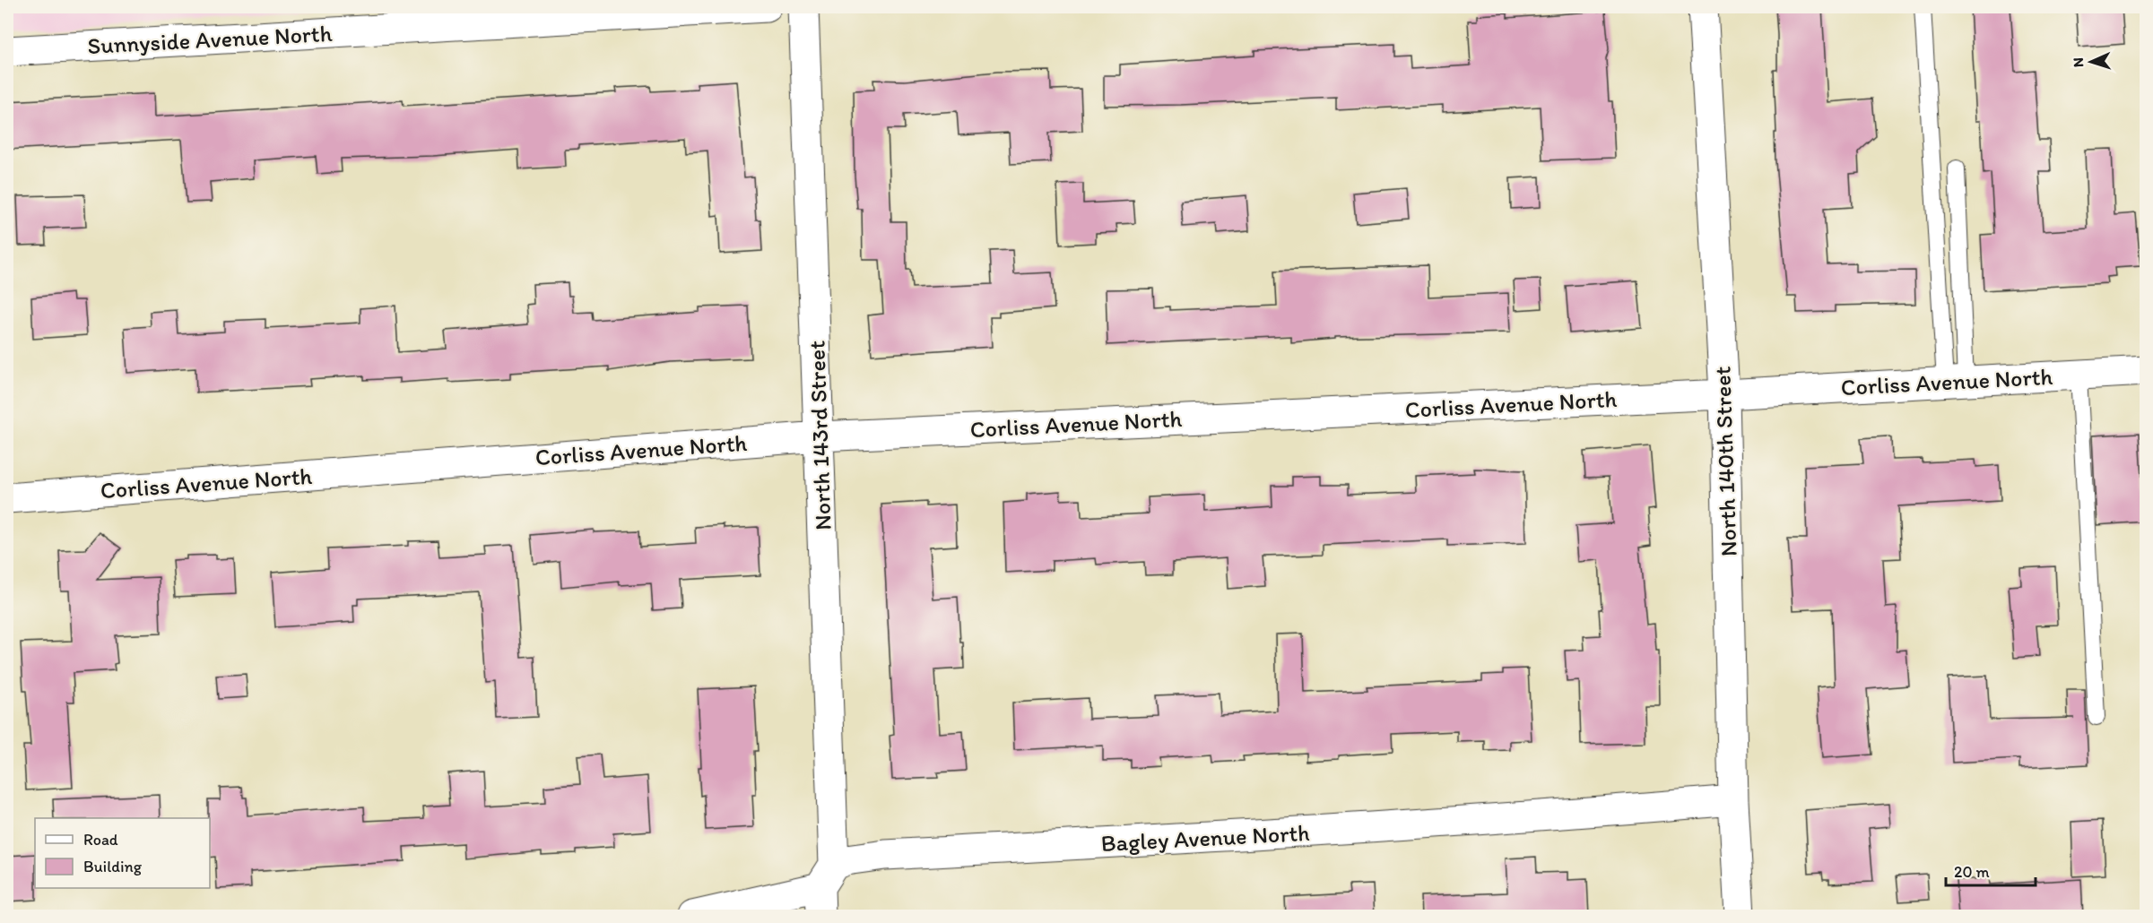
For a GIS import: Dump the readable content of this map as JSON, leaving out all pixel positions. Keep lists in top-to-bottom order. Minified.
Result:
{"streets":{"street":["Sunnyside Avenue North","Corliss Avenue North","North 143rd Street","North 140th Street","Bagley Avenue North"]},"crossings":[["Corliss Avenue North","North 143rd Street"],["Corliss Avenue North","North 140th Street"],["North 143rd Street","Bagley Avenue North"],["North 140th Street","Bagley Avenue North"]],"legend":["Road","Building"],"scale_bar":"20 m","north":"left"}
